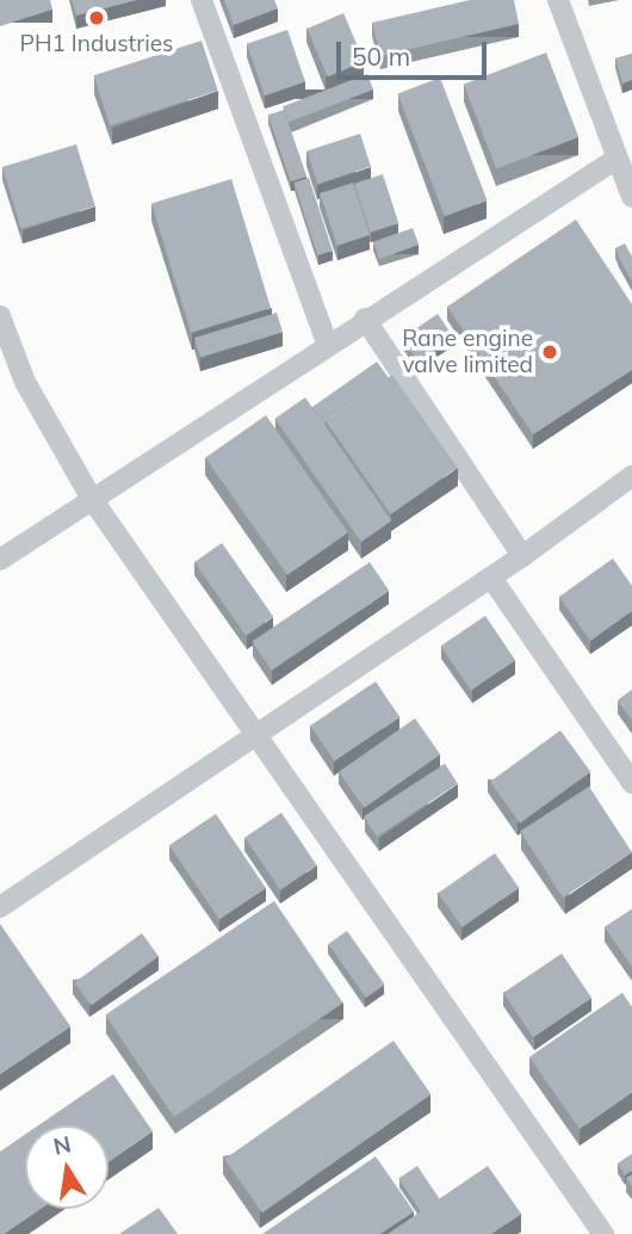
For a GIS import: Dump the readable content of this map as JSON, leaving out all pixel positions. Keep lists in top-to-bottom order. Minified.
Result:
{"places":["PH1 Industries","Rane engine valve limited"],"scale_bar":"50 m","north":"top"}
